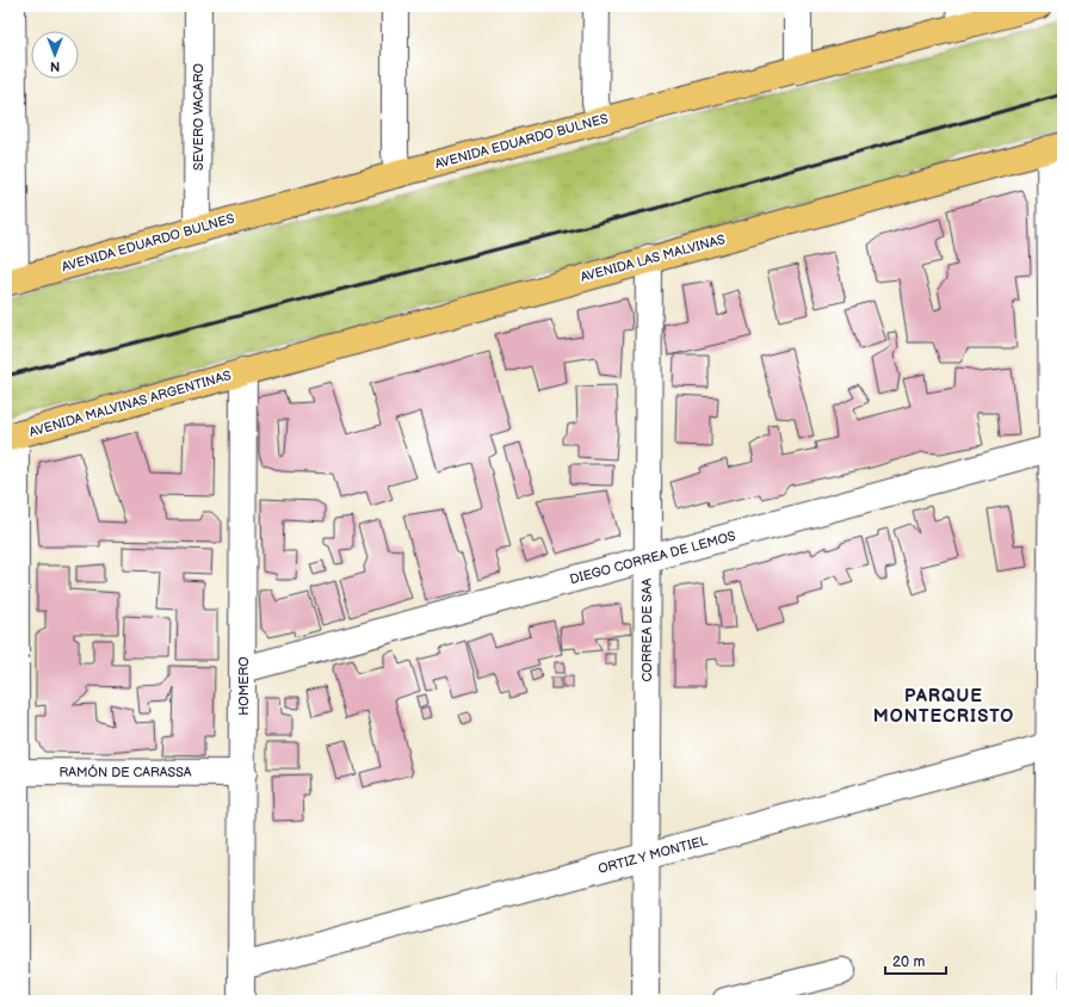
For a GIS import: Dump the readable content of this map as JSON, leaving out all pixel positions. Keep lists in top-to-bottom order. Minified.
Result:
{"streets":{"main road":["AVENIDA EDUARDO BULNES","AVENIDA LAS MALVINAS","AVENIDA MALVINAS ARGENTINAS"],"street":["SEVERO VACARO","DIEGO CORREA DE LEMOS","CORREA DE SAA","HOMERO","RAMÓN DE CARASSA","ORTIZ Y MONTIEL"]},"crossings":[["SEVERO VACARO","AVENIDA EDUARDO BULNES"],["AVENIDA LAS MALVINAS","AVENIDA MALVINAS ARGENTINAS"],["AVENIDA LAS MALVINAS","CORREA DE SAA"],["AVENIDA LAS MALVINAS","HOMERO"],["AVENIDA MALVINAS ARGENTINAS","HOMERO"],["DIEGO CORREA DE LEMOS","CORREA DE SAA"],["DIEGO CORREA DE LEMOS","HOMERO"],["CORREA DE SAA","ORTIZ Y MONTIEL"],["HOMERO","RAMÓN DE CARASSA"],["HOMERO","ORTIZ Y MONTIEL"]],"districts":["PARQUE MONTECRISTO"],"scale_bar":"20 m","north":"bottom"}
